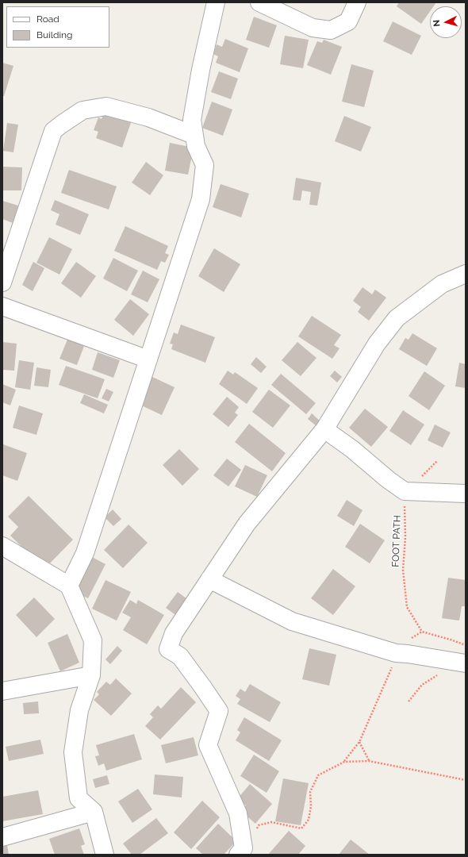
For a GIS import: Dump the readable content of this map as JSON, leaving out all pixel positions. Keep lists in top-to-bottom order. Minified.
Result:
{"streets":{"path":["FOOT PATH"]},"legend":["Road","Building"],"north":"left"}
